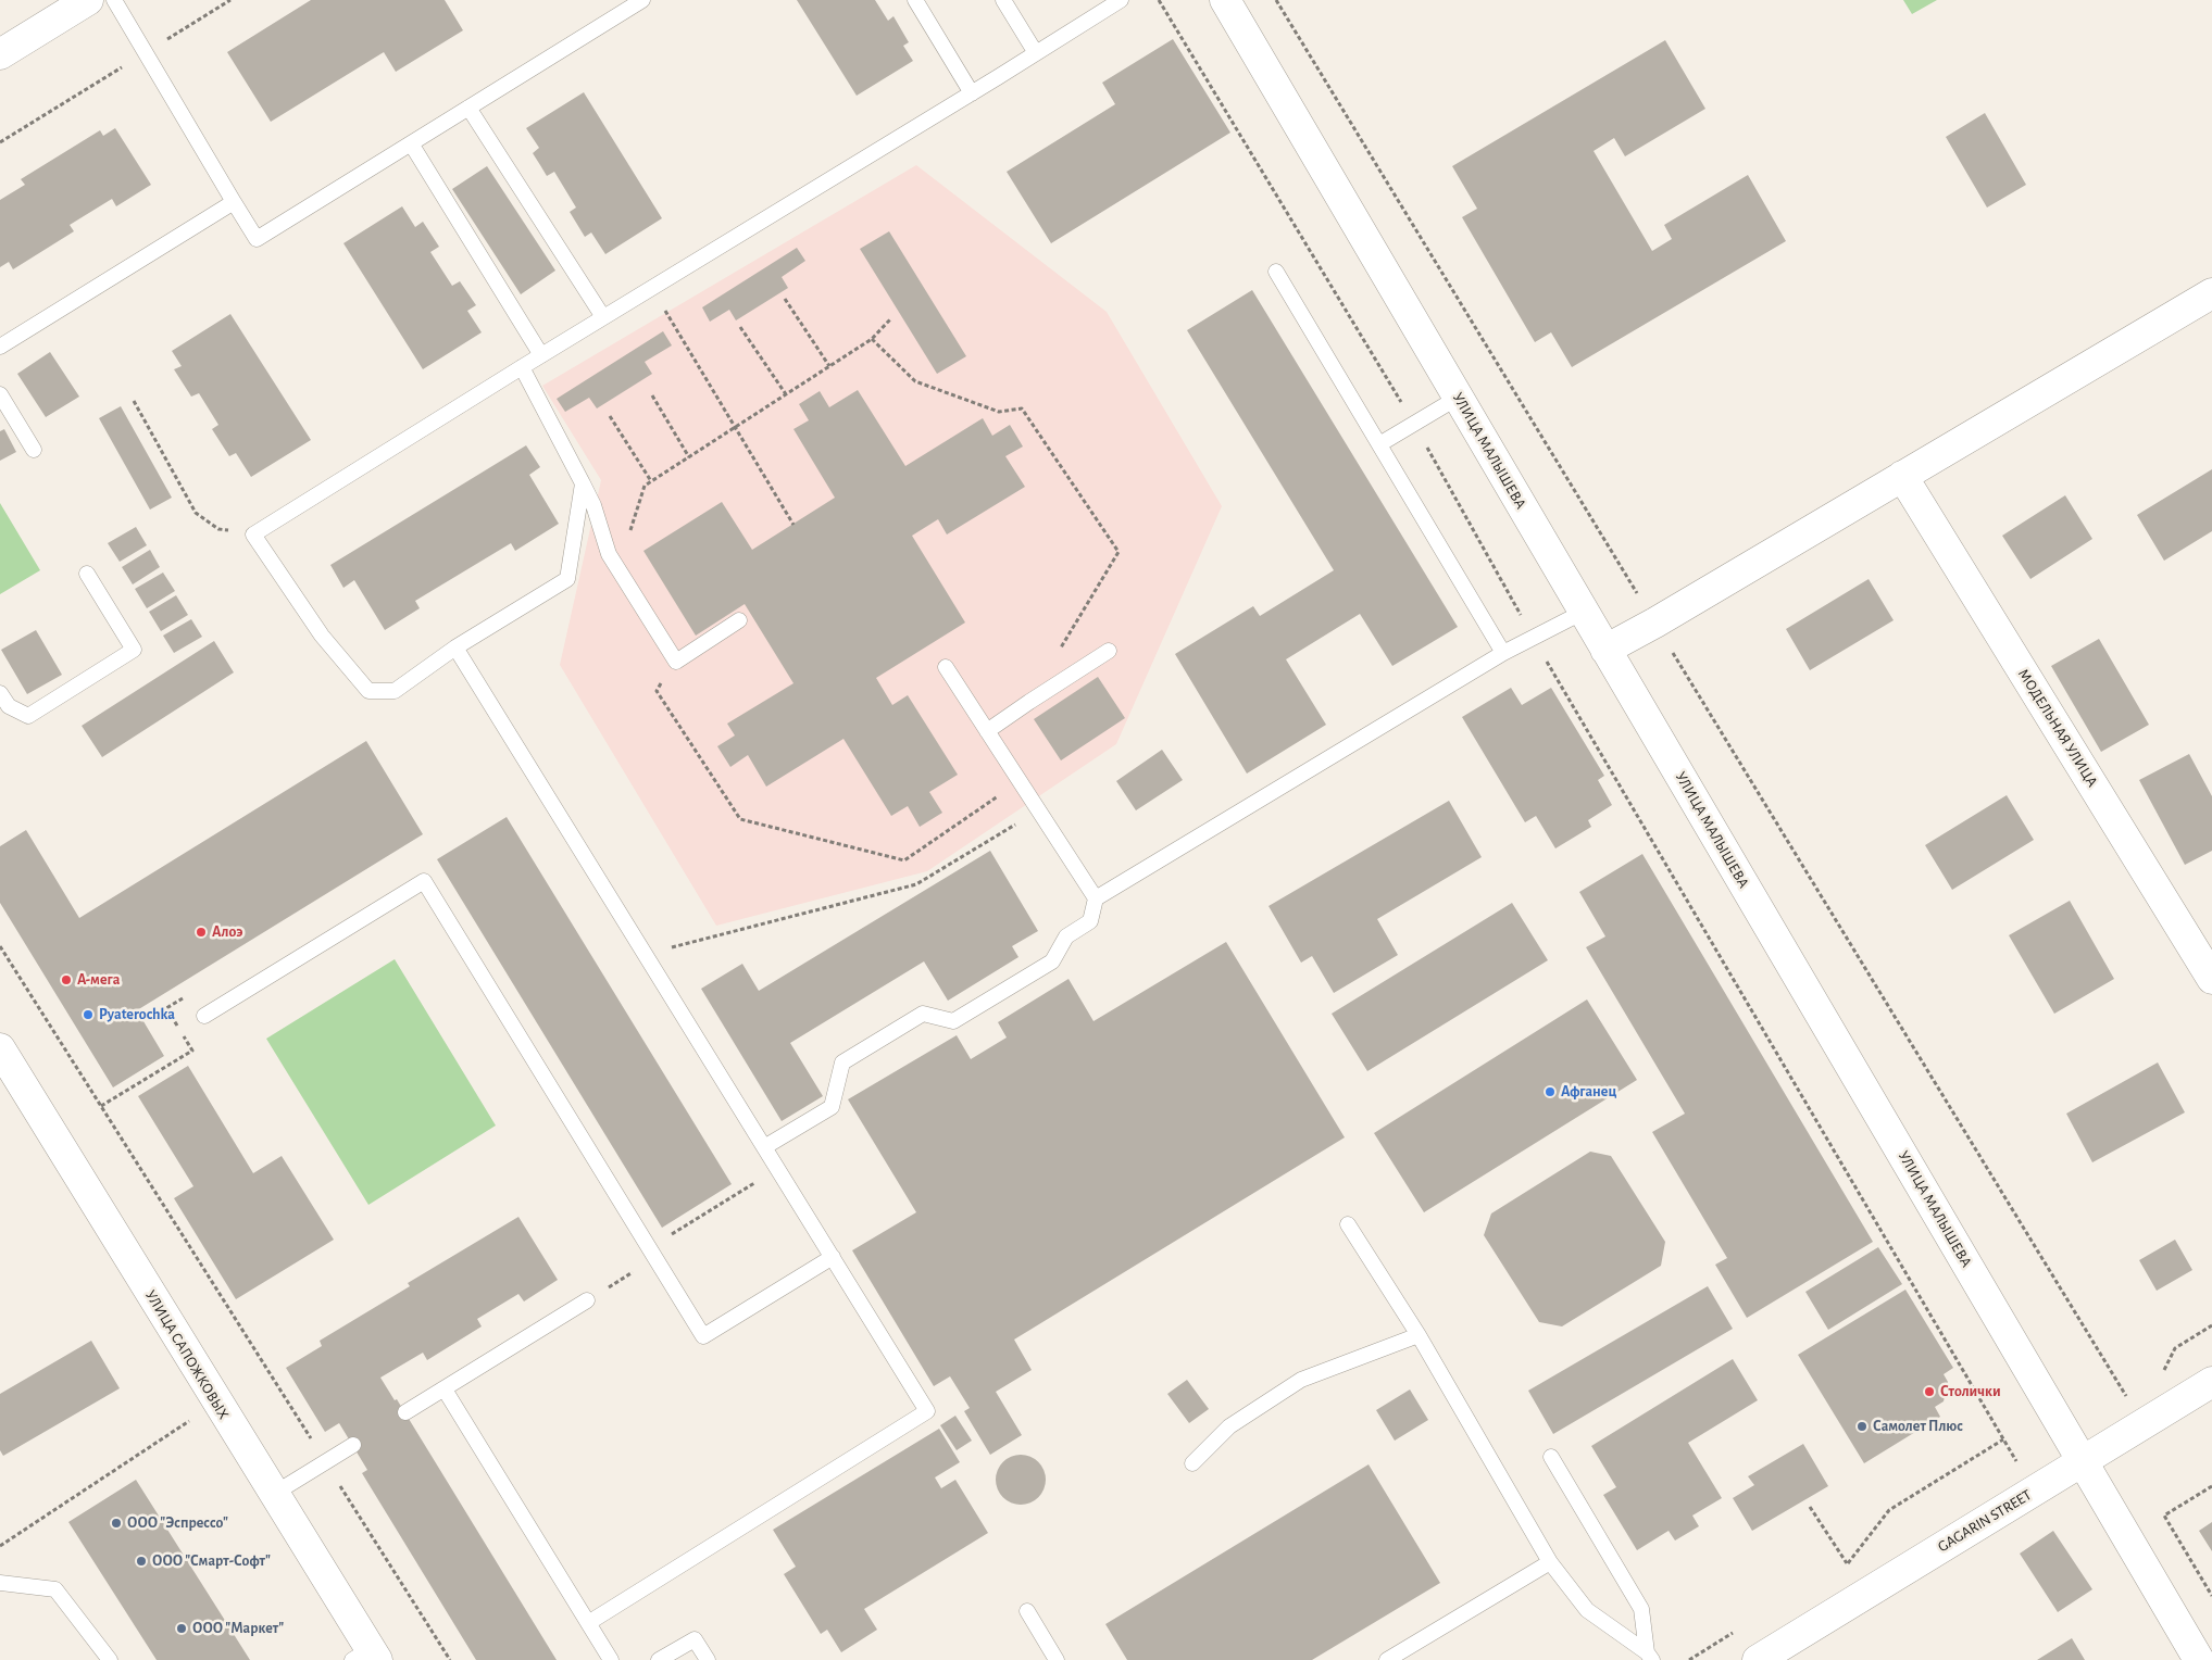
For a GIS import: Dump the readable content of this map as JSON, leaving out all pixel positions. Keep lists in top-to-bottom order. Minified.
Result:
{"streets":{"street":["УЛИЦА МАЛЫШЕВА","МОДЕЛЬНАЯ УЛИЦА","УЛИЦА САПОЖКОВЫХ","GAGARIN STREET"]},"crossings":[["УЛИЦА МАЛЫШЕВА","GAGARIN STREET"]],"places":["Алоэ","А-мега","Pyaterochka","Афганец","Столички","Самолет Плюс","ООО \"Эспрессо\"","ООО \"Смарт-Софт\"","ООО \"Маркет\""]}
